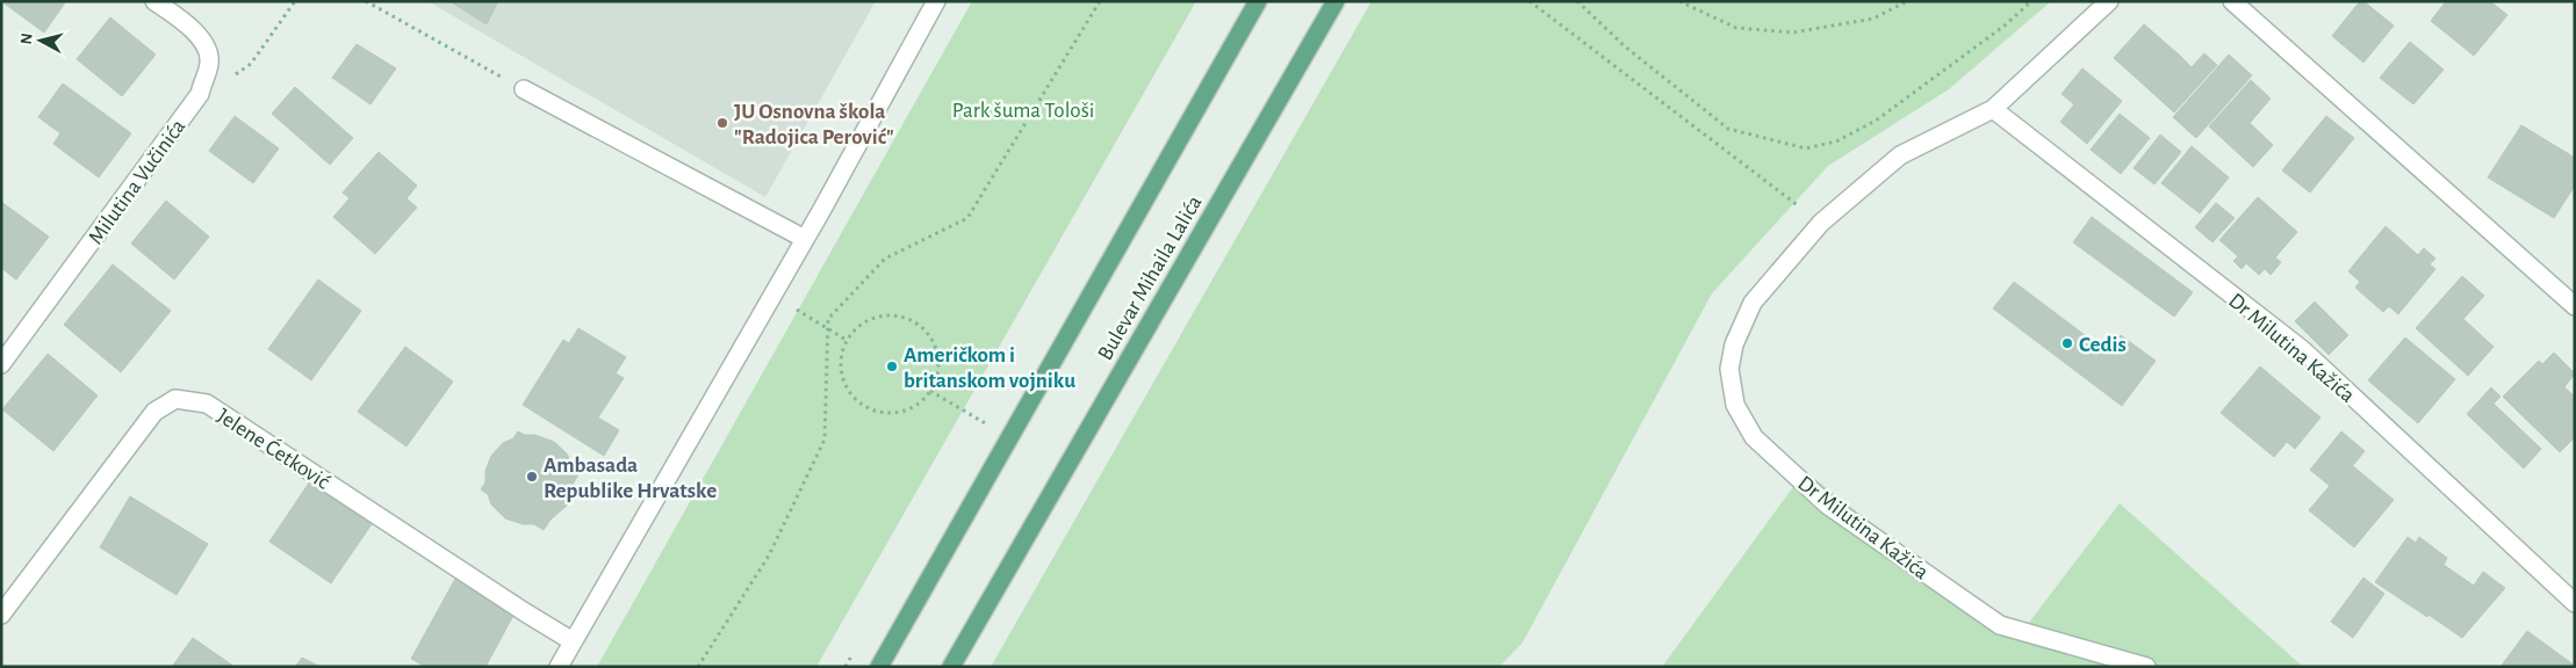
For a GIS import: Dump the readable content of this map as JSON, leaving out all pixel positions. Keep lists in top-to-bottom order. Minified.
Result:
{"streets":{"main road":["Bulevar Mihaila Lalića"],"street":["Milutina Vučinića","Dr Milutina Kažića","Jelene Ćetković"]},"parks":["Park šuma Tološi"],"places":["JU Osnovna škola \"Radojica Perović\"","Cedis","Američkom i britanskom vojniku","Ambasada Republike Hrvatske"],"north":"left"}
